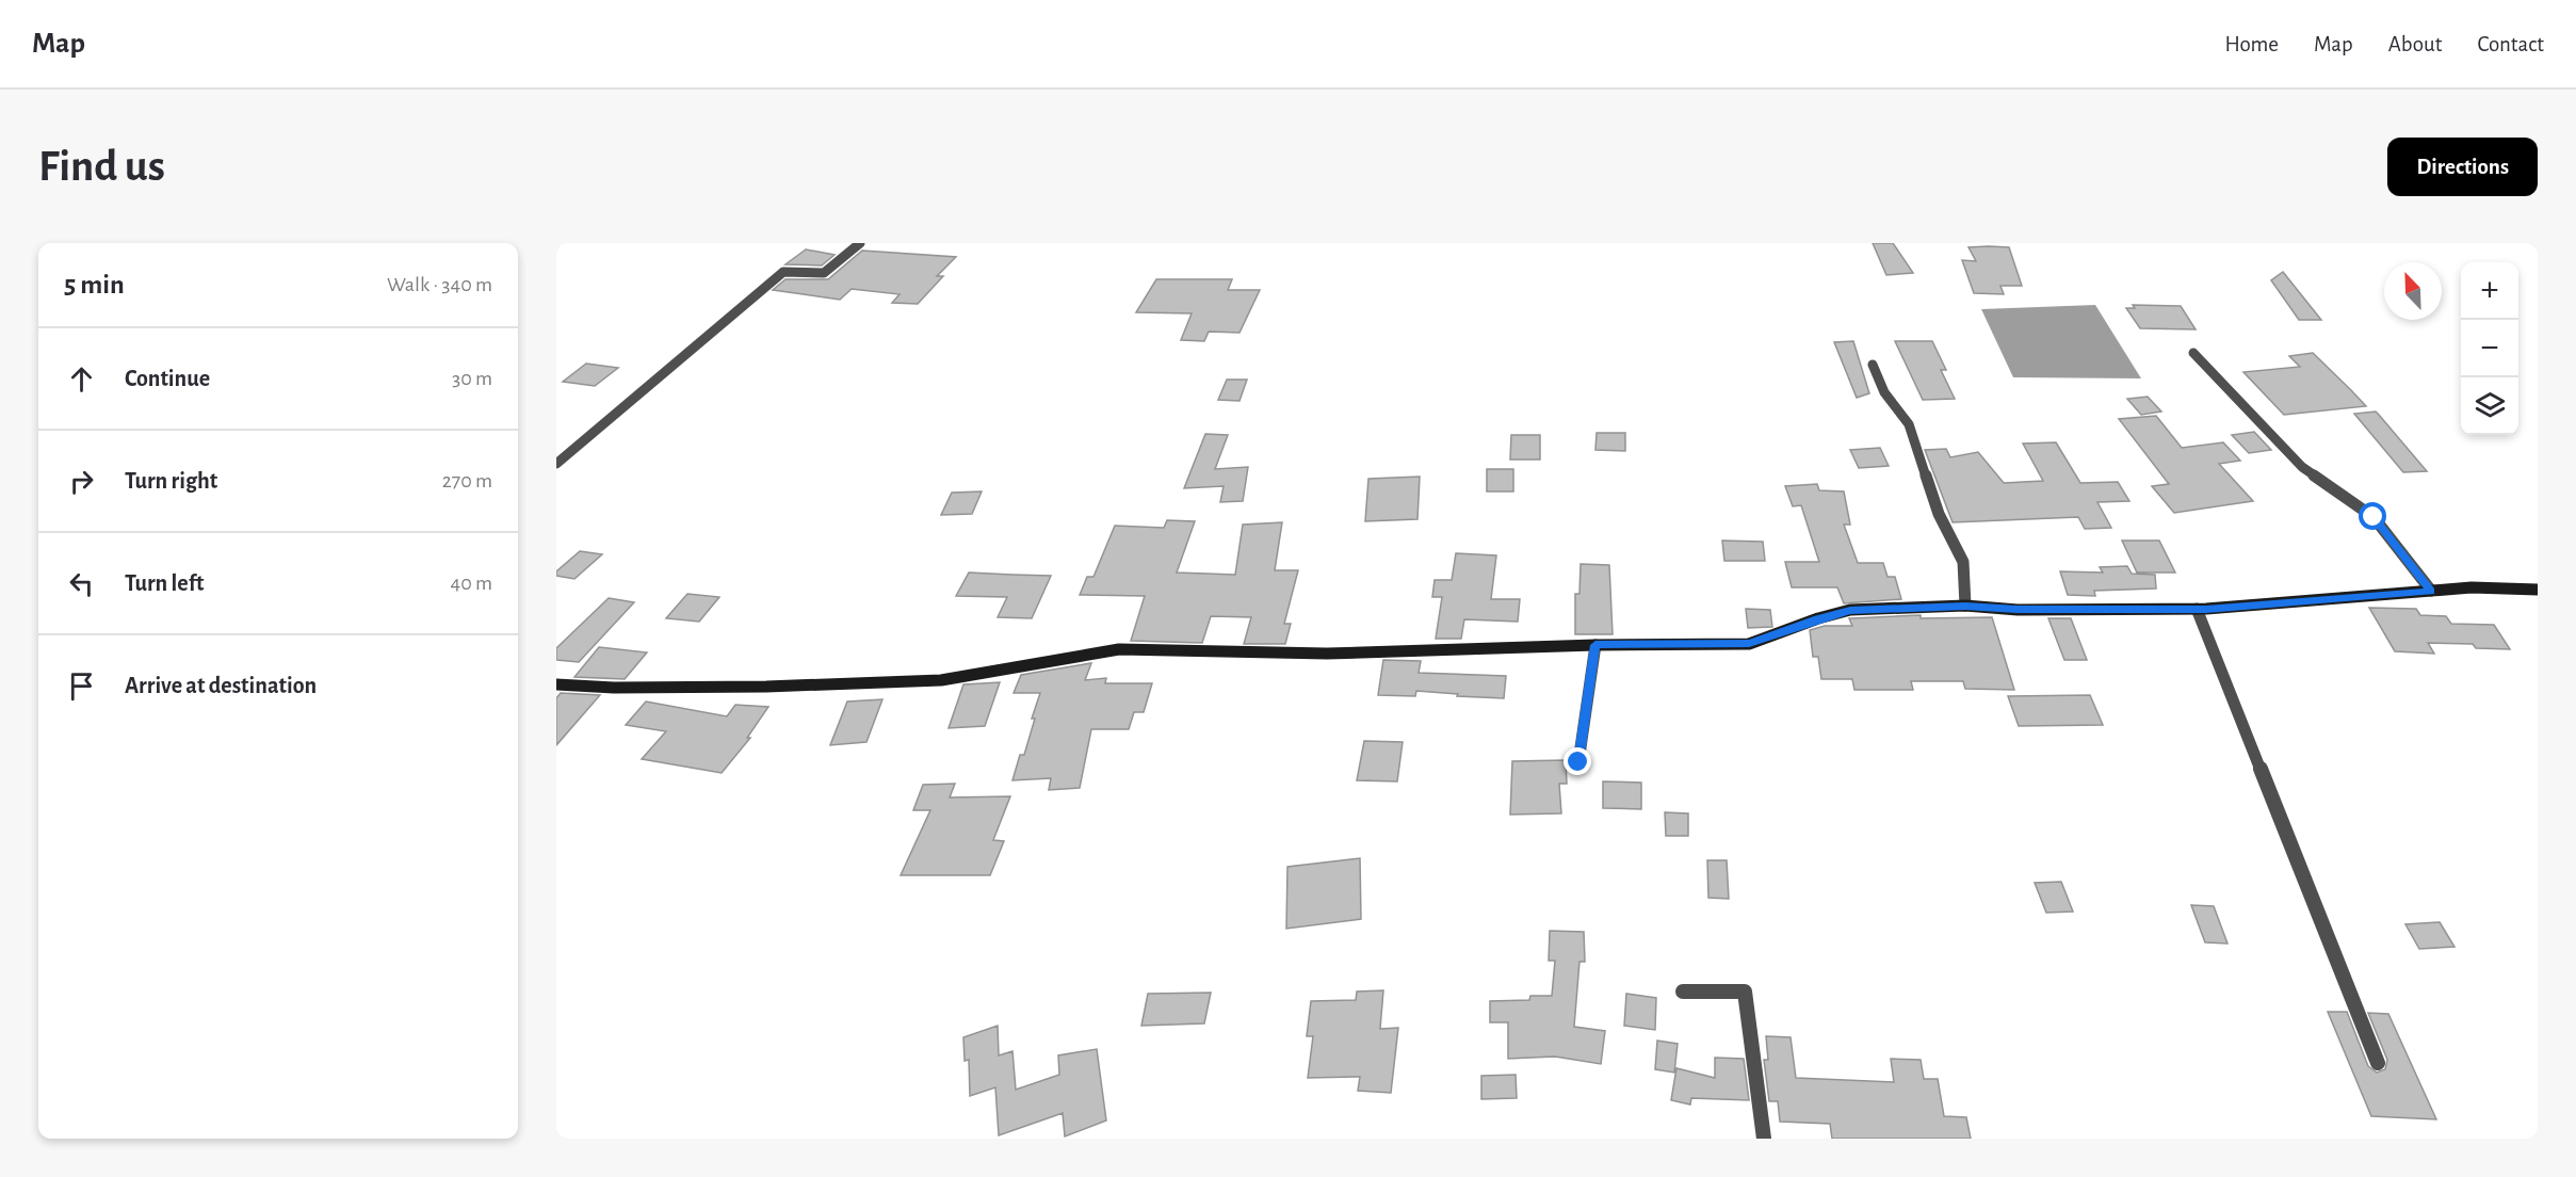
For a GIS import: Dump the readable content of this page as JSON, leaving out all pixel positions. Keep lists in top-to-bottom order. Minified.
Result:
{"north":"top left","page":{"header":"Map","nav":["Home","Map","About","Contact"],"buttons":"Directions","title":"Find us","heading":["5 min","Walk · 340 m"],"map_buttons":["+","−"],"list":[["Continue","30 m"],["Turn right","270 m"],["Turn left","40 m"],"Arrive at destination"]}}
